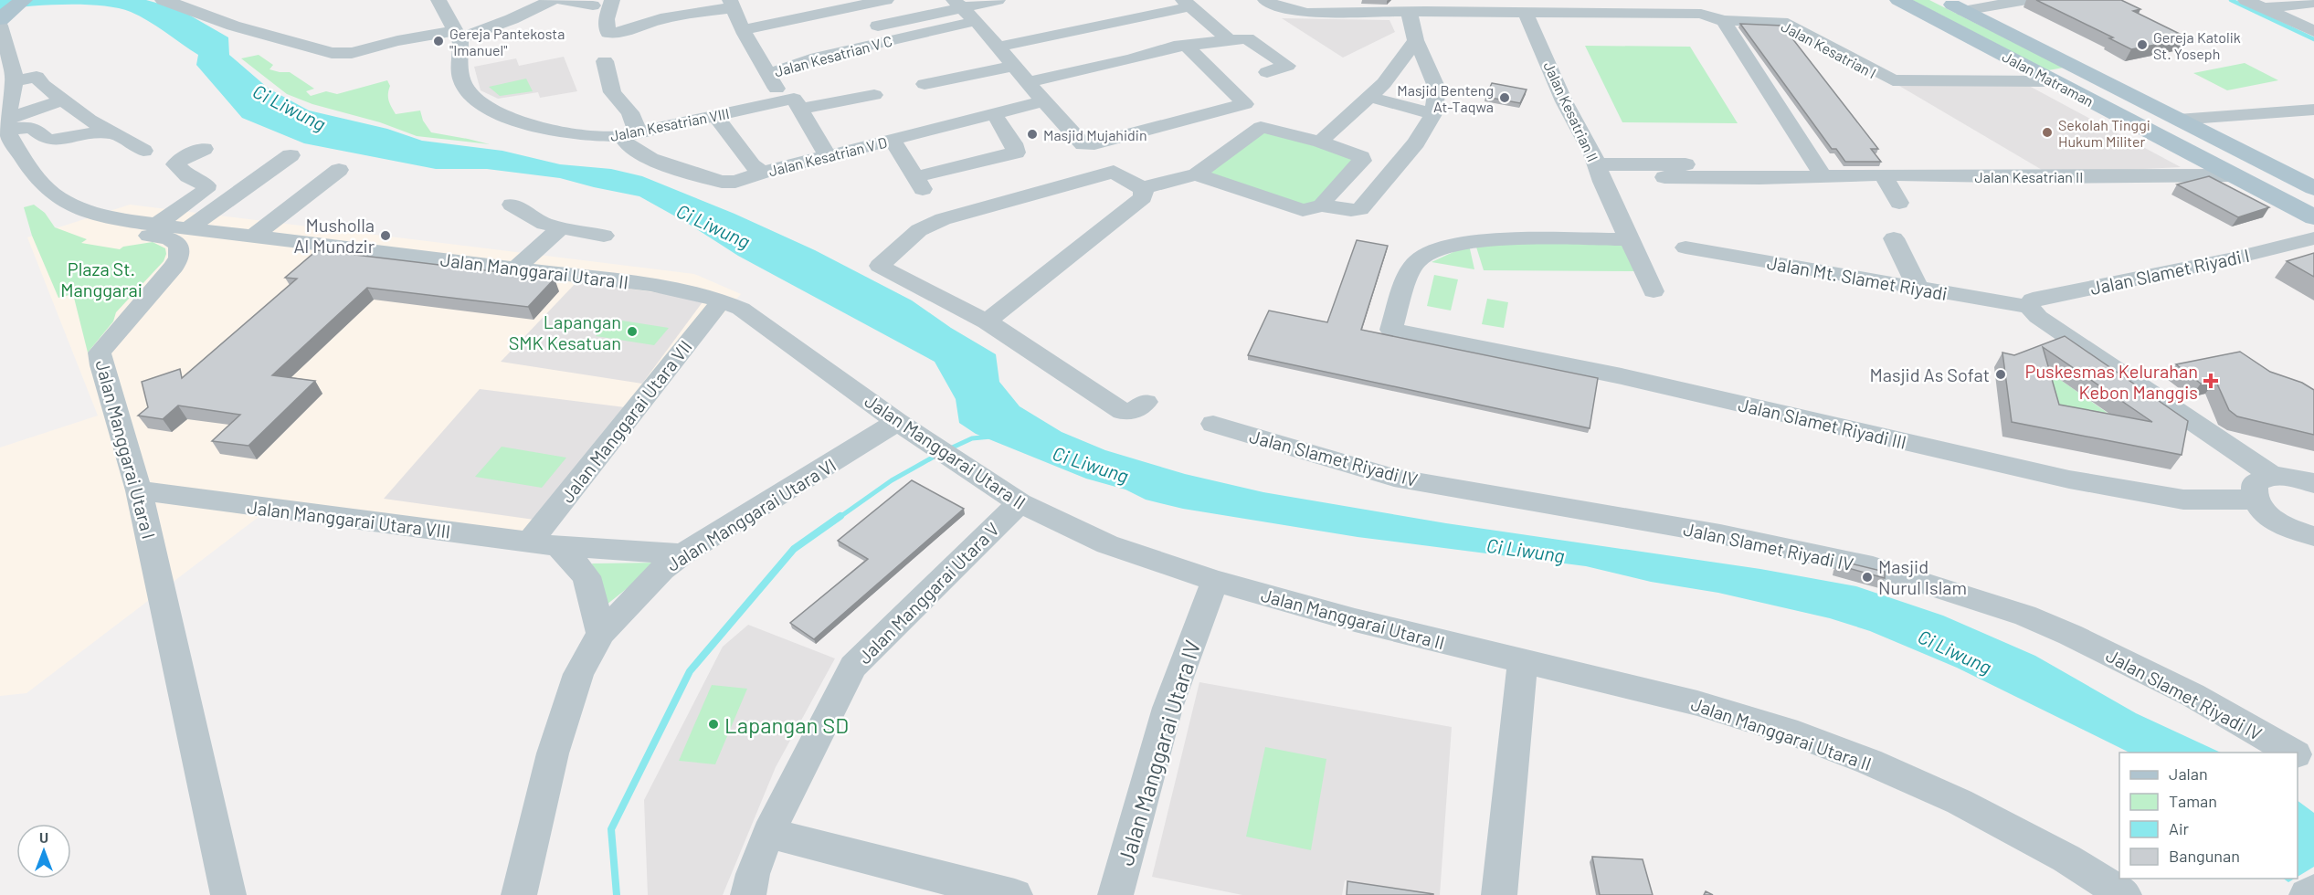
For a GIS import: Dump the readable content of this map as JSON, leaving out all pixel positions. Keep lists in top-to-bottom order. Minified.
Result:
{"streets":{"main road":["Jalan Matraman"],"street":["Jalan Kesatrian I","Jalan Kesatrian V C","Jalan Kesatrian II","Jalan Kesatrian VIII","Jalan Kesatrian V D","Jalan Manggarai Utara II","Jalan Slamet Riyadi I","Jalan Mt. Slamet Riyadi","Jalan Manggarai Utara VII","Jalan Slamet Riyadi III","Jalan Manggarai Utara I","Jalan Slamet Riyadi IV","Jalan Manggarai Utara VI","Jalan Manggarai Utara VIII","Jalan Manggarai Utara V","Jalan Manggarai Utara IV"]},"crossings":[["Jalan Kesatrian I","Jalan Matraman"],["Jalan Matraman","Jalan Kesatrian II"],["Jalan Kesatrian II","Jalan Slamet Riyadi III"],["Jalan Kesatrian VIII","Jalan Kesatrian V D"],["Jalan Manggarai Utara II","Jalan Manggarai Utara VII"],["Jalan Manggarai Utara II","Jalan Manggarai Utara I"],["Jalan Manggarai Utara II","Jalan Manggarai Utara VI"],["Jalan Manggarai Utara II","Jalan Manggarai Utara V"],["Jalan Manggarai Utara II","Jalan Manggarai Utara IV"],["Jalan Slamet Riyadi I","Jalan Mt. Slamet Riyadi"],["Jalan Manggarai Utara VII","Jalan Manggarai Utara VIII"],["Jalan Manggarai Utara I","Jalan Manggarai Utara VIII"],["Jalan Manggarai Utara VI","Jalan Manggarai Utara VIII"]],"water":["Ci Liwung"],"parks":["Plaza St. Manggarai"],"places":{"other":["Gereja Pantekosta \"Imanuel\"","Gereja Katolik St. Yoseph","Masjid Benteng At-Taqwa","Sekolah Tinggi Hukum Militer","Masjid Mujahidin","Musholla Al Mundzir","Lapangan SMK Kesatuan","Masjid As Sofat","Masjid Nurul Islam","Lapangan SD"],"health":["Puskesmas Kelurahan Kebon Manggis"]},"legend":["Jalan","Taman","Air","Bangunan"],"north":"top"}
